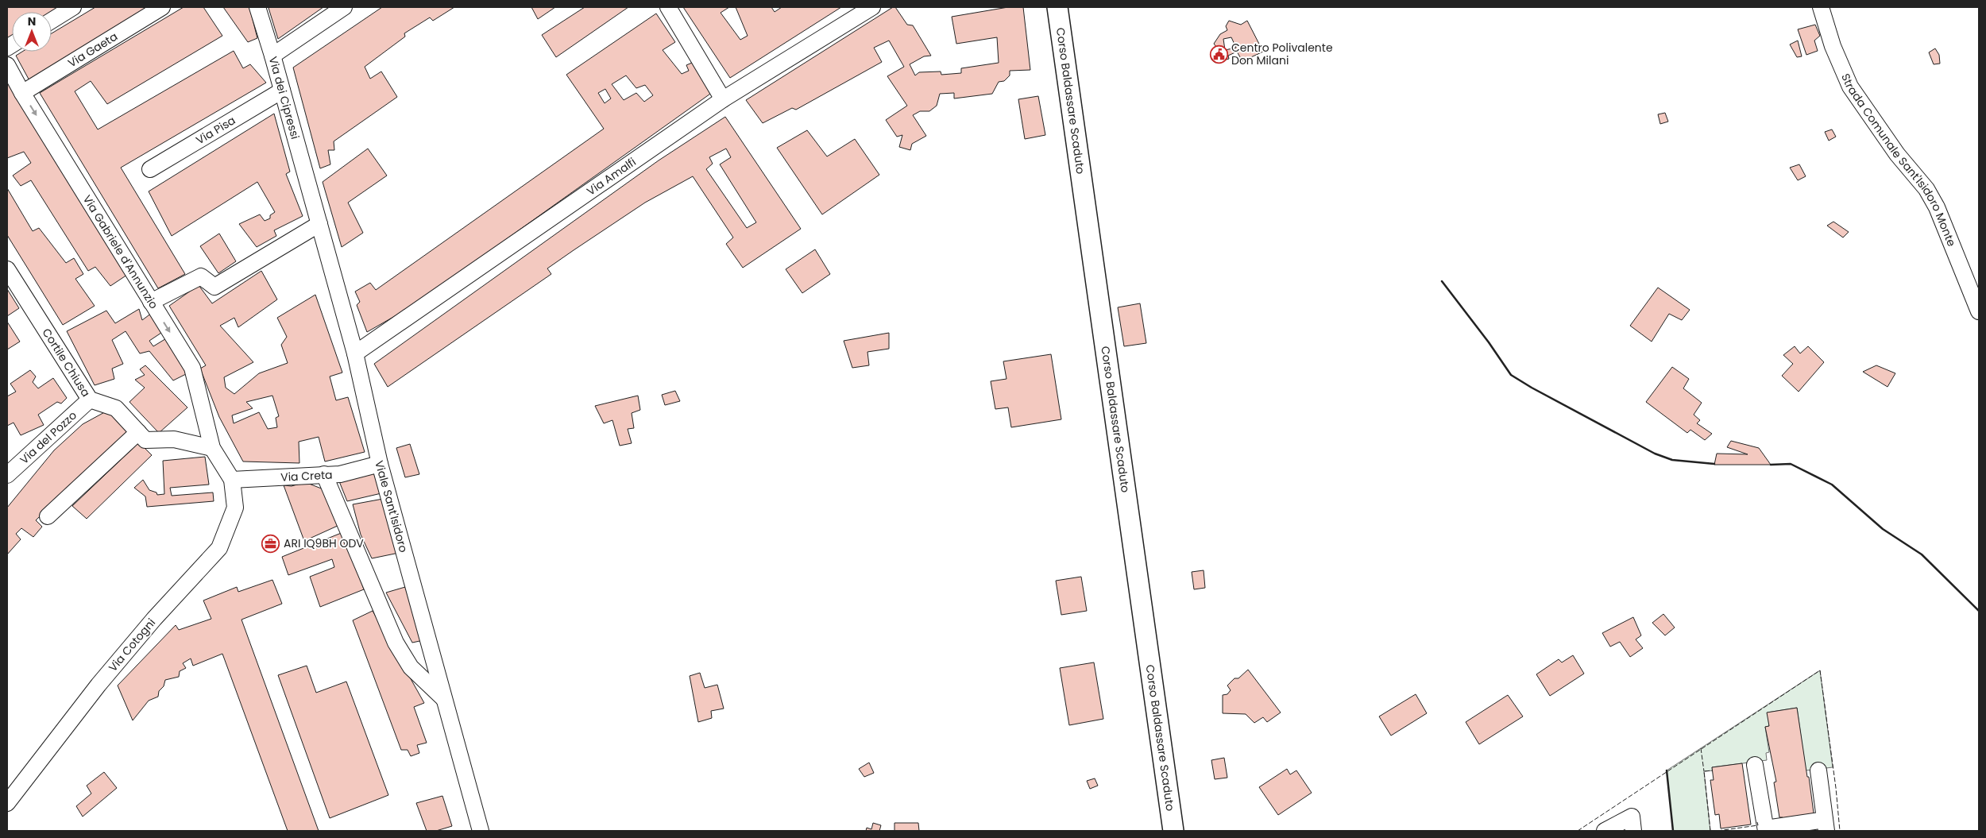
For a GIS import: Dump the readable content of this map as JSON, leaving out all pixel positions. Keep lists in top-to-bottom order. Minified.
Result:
{"streets":{"street":["Via Gaeta","Via dei Cipressi","Corso Baldassare Scaduto","Via Pisa","Strada Comunale Sant'Isidoro Monte","Via Amalfi","Via Gabriele d'Annunzio","Cortile Chiusa","Via del Pozzo","Via Creta","Viale Sant'Isidoro","Via Cotogni"]},"crossings":[["Via Gaeta","Via Gabriele d'Annunzio"],["Via dei Cipressi","Via Pisa"],["Via dei Cipressi","Viale Sant'Isidoro"],["Via Amalfi","Viale Sant'Isidoro"],["Via Gabriele d'Annunzio","Cortile Chiusa"],["Via Gabriele d'Annunzio","Via Creta"],["Via Gabriele d'Annunzio","Via Cotogni"],["Cortile Chiusa","Via del Pozzo"],["Via Creta","Viale Sant'Isidoro"],["Via Creta","Via Cotogni"]],"one_way":["Via Gabriele d'Annunzio"],"places":{"public building":["Centro Polivalente Don Milani"],"office":["ARI IQ9BH ODV"]},"north":"top"}
